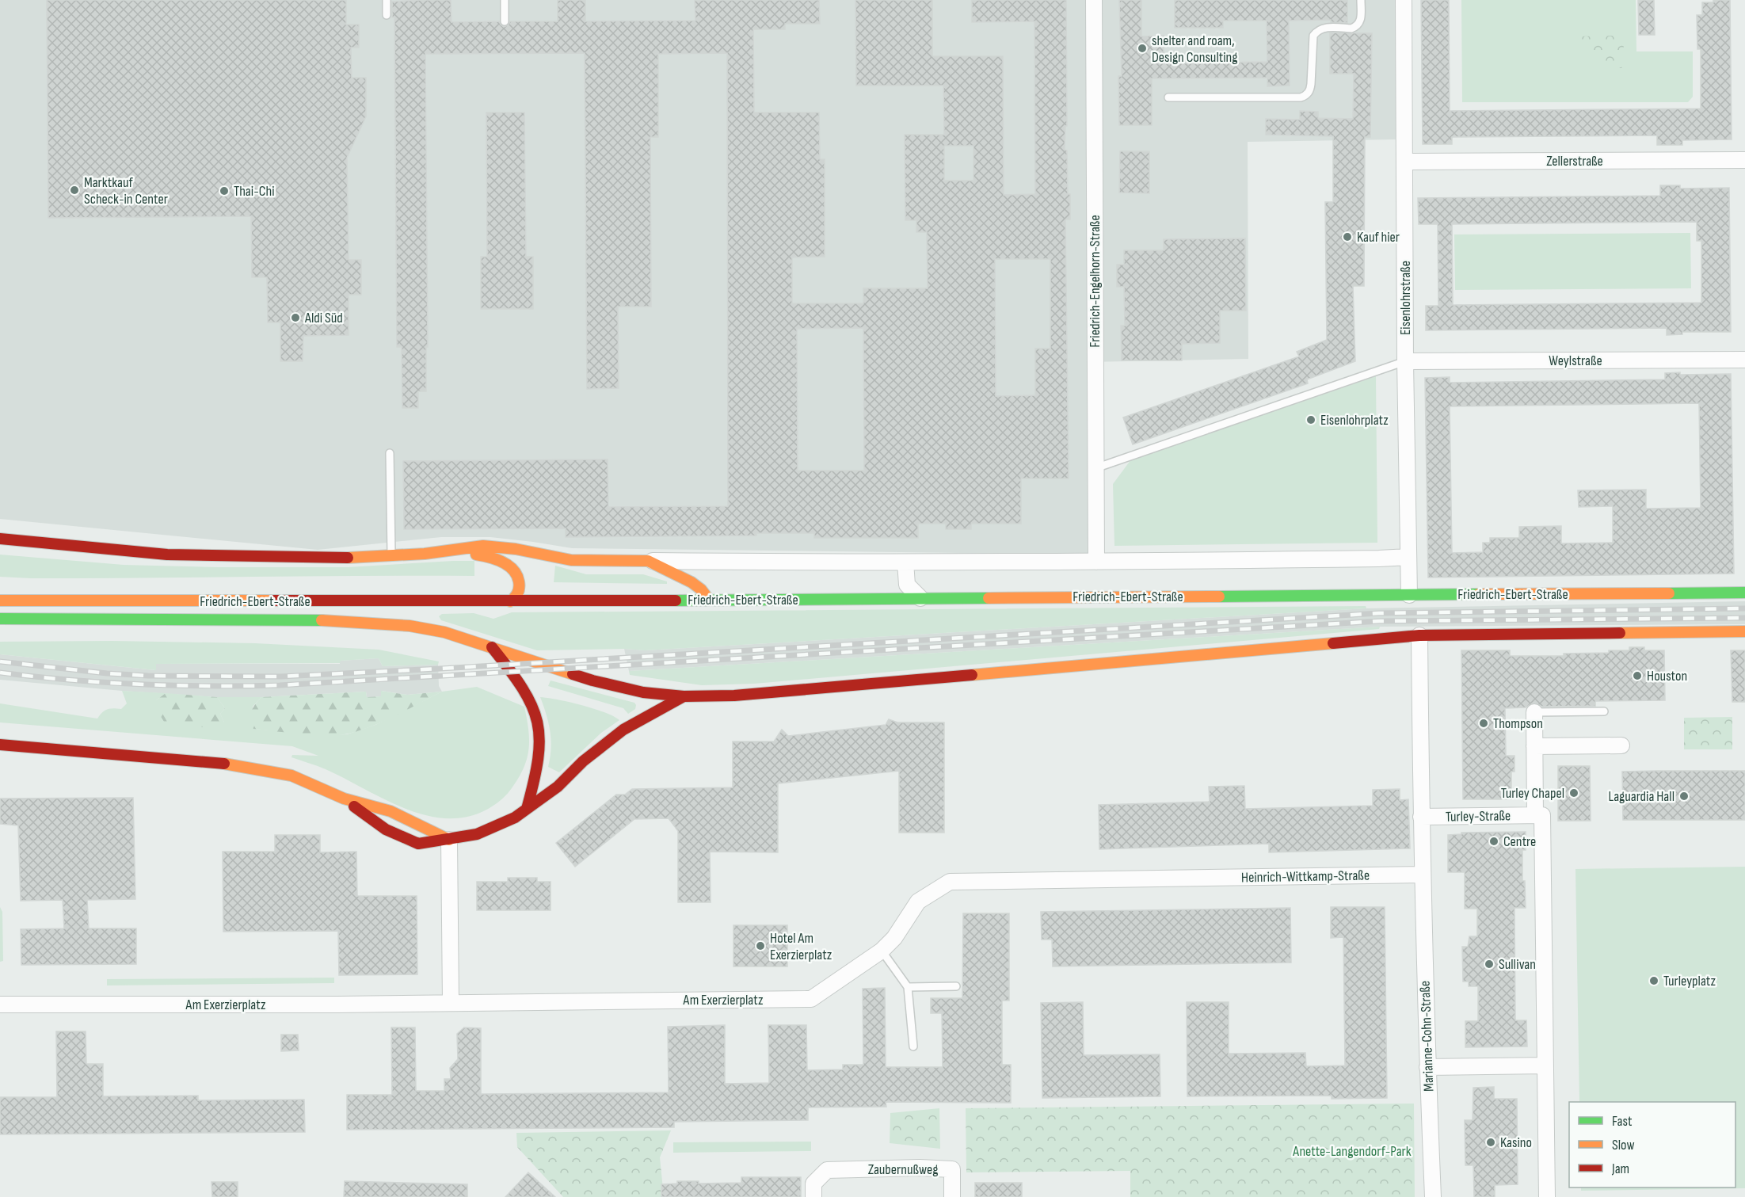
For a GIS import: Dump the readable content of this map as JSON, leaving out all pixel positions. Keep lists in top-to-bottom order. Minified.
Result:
{"streets":{"main road":["Friedrich-Ebert-Straße"],"street":["Zellerstraße","Friedrich-Engelhorn-Straße","Eisenlohrstraße","Weylstraße","Turley-Straße","Heinrich-Wittkamp-Straße","Am Exerzierplatz","Marianne-Cohn-Straße","Zaubernußweg"]},"crossings":[["Zellerstraße","Eisenlohrstraße"],["Eisenlohrstraße","Weylstraße"],["Eisenlohrstraße","Friedrich-Ebert-Straße"],["Heinrich-Wittkamp-Straße","Am Exerzierplatz"],["Heinrich-Wittkamp-Straße","Marianne-Cohn-Straße"]],"parks":["Anette-Langendorf-Park"],"places":["shelter and roam, Design Consulting","Marktkauf Scheck-in Center","Thai-Chi","Kauf hier","Aldi Süd","Eisenlohrplatz","Houston","Thompson","Turley Chapel","Laguardia Hall","Centre","Hotel Am Exerzierplatz","Sullivan","Turleyplatz","Kasino"],"legend":["Fast","Slow","Jam"]}
